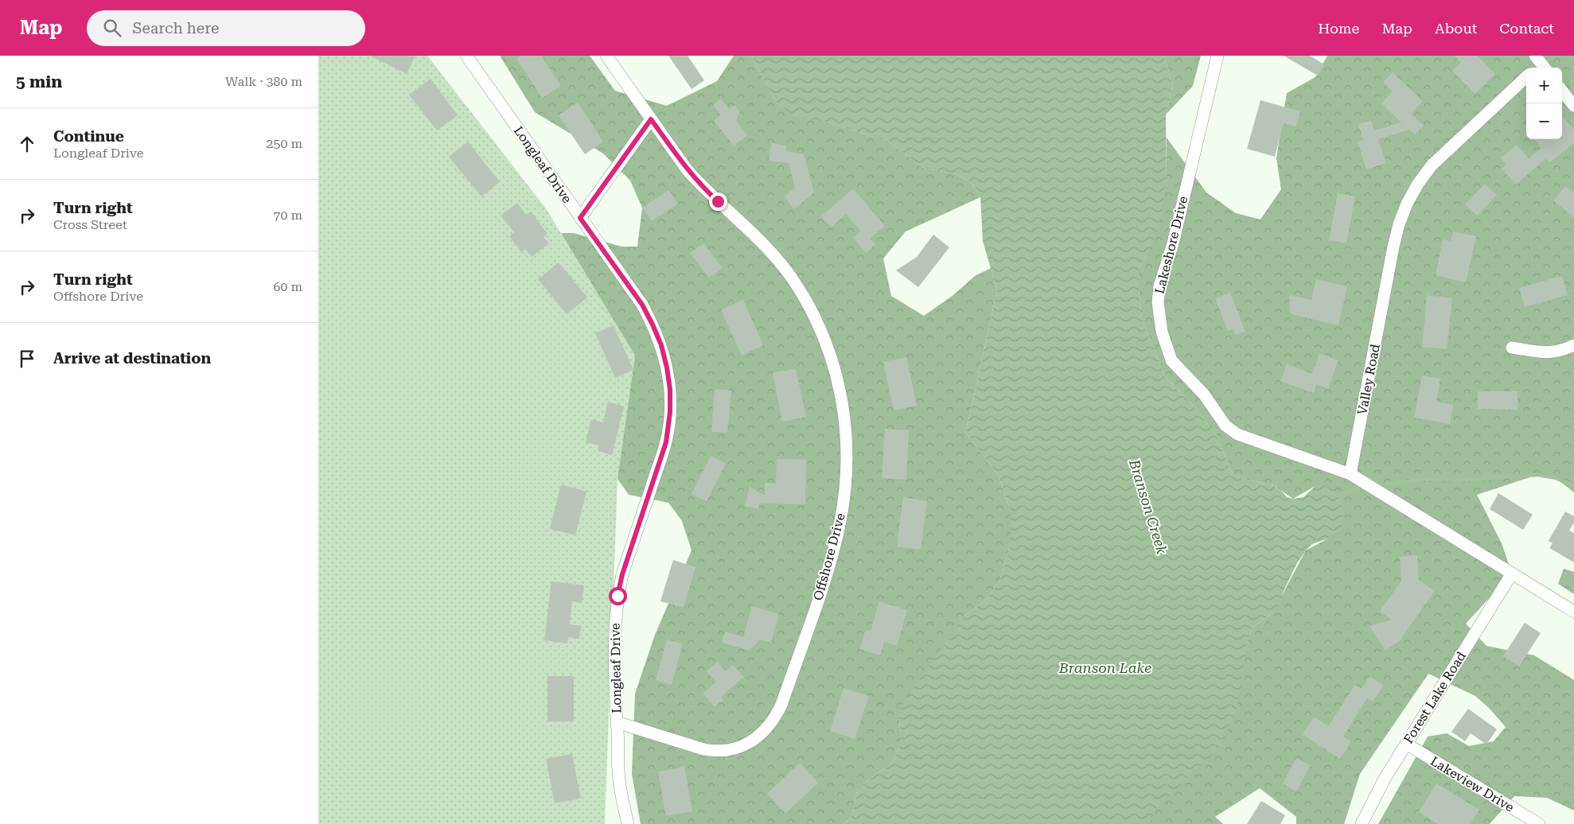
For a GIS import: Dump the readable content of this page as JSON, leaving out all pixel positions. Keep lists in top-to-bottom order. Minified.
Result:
{"streets":{"street":["Longleaf Drive","Lakeshore Drive","Valley Road","Offshore Drive","Forest Lake Road","Lakeview Drive"]},"crossings":[["Longleaf Drive","Offshore Drive"],["Lakeshore Drive","Valley Road"],["Forest Lake Road","Lakeview Drive"]],"water":["Branson Creek","Branson Lake"],"page":{"header":"Map","search":"Search here","nav":["Home","Map","About","Contact"],"heading":["5 min","Walk · 380 m"],"map_buttons":["+","−"],"list":[["Continue","Longleaf Drive","250 m"],["Turn right","Cross Street","70 m"],["Turn right","Offshore Drive","60 m"],"Arrive at destination"]}}
